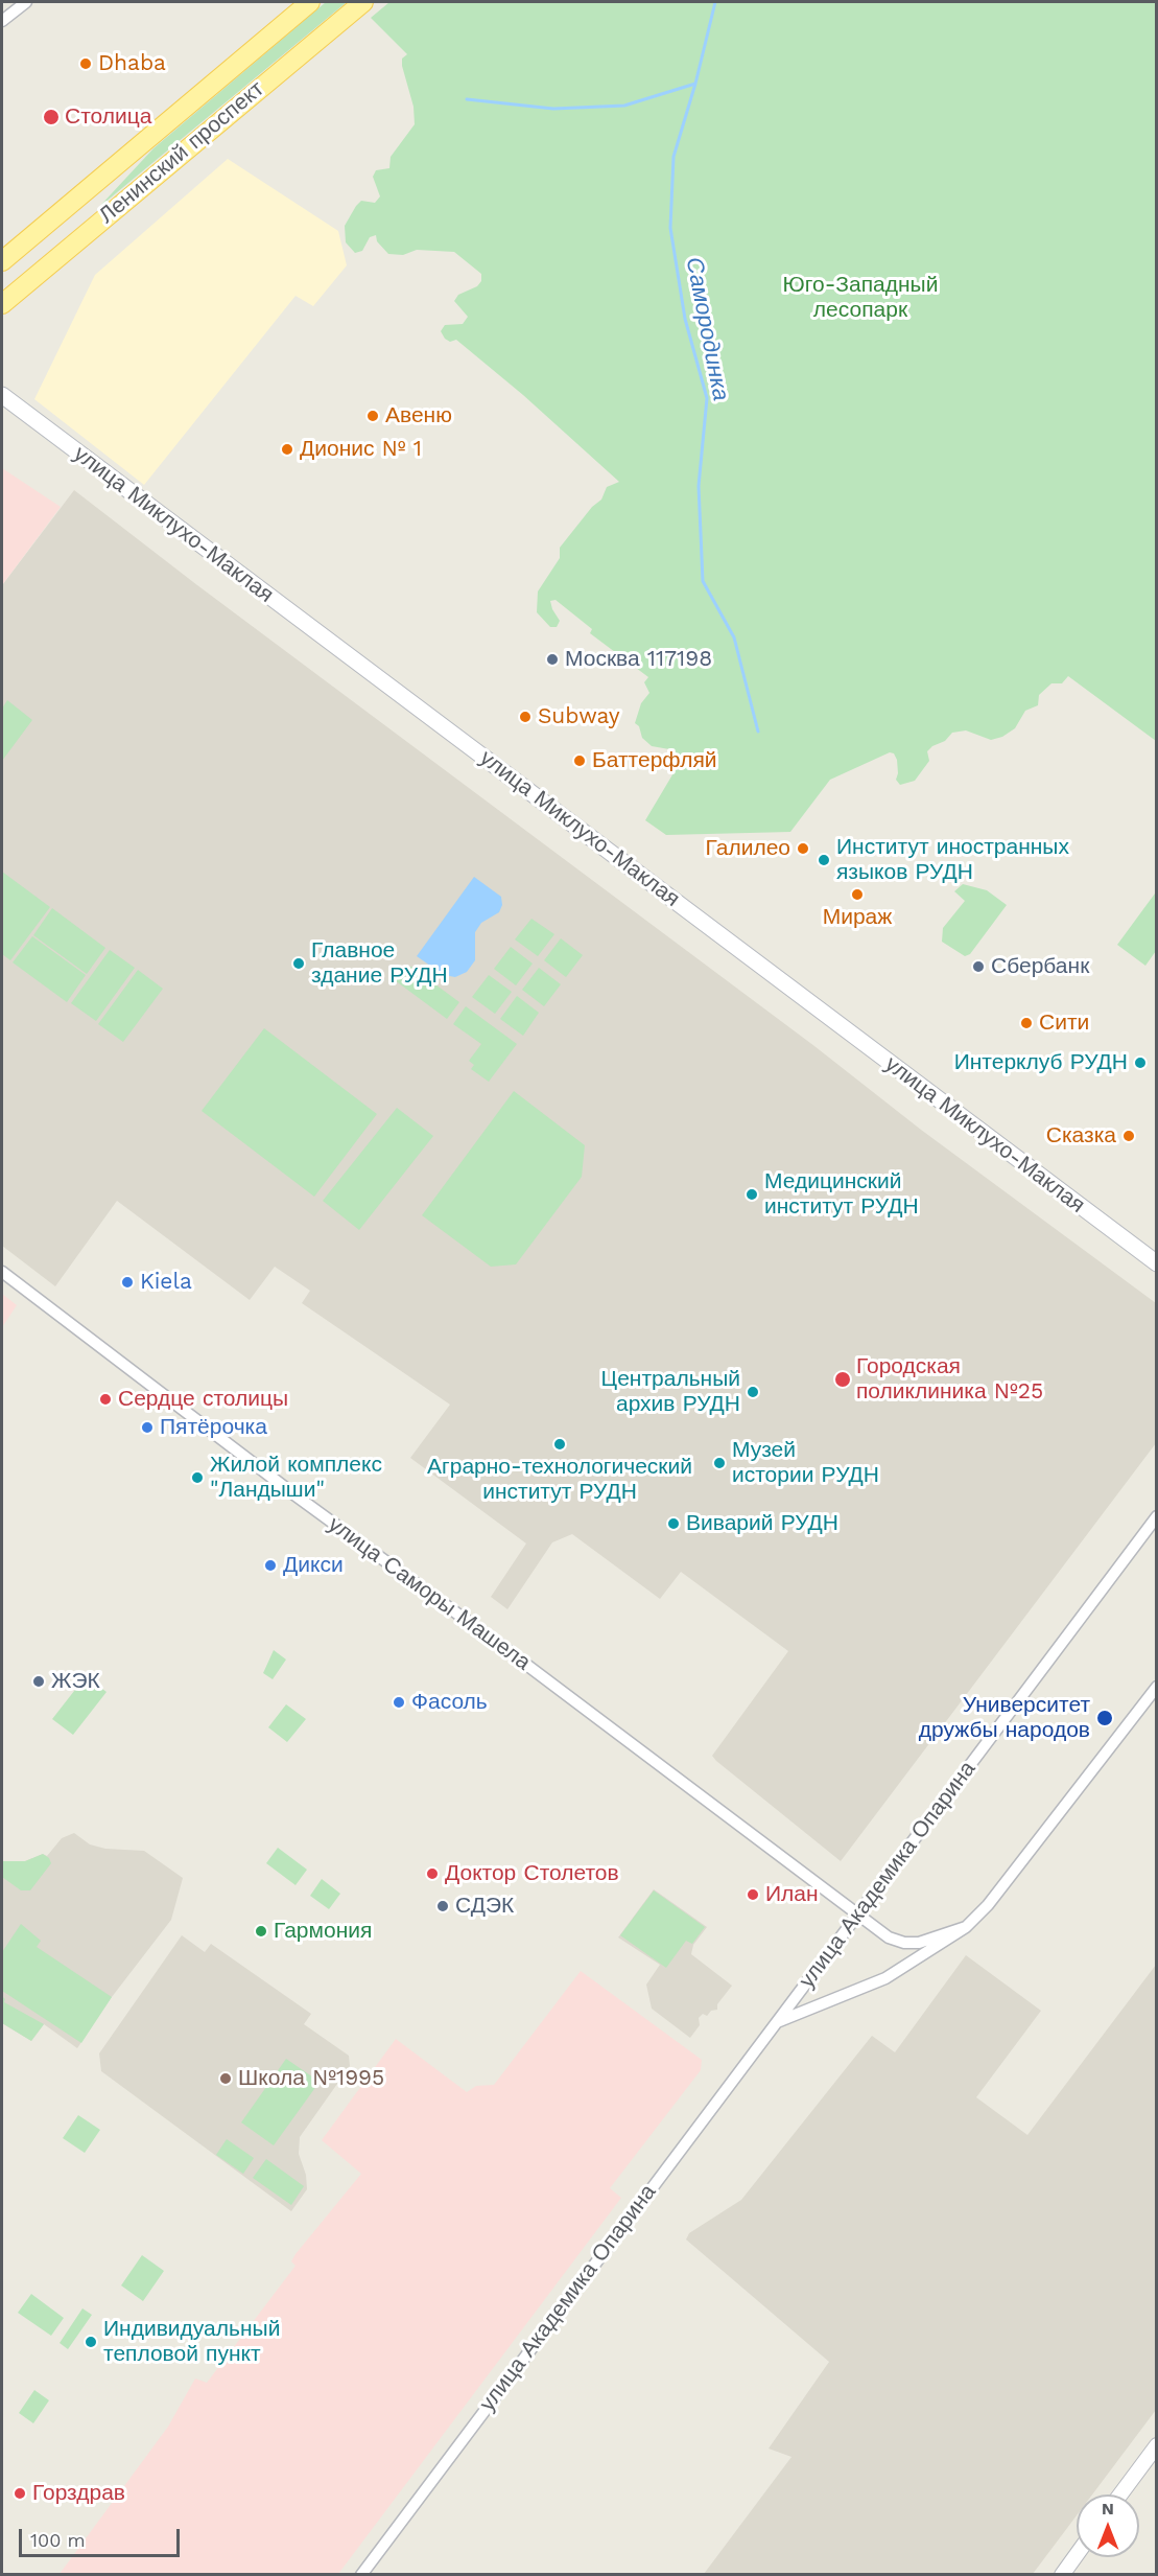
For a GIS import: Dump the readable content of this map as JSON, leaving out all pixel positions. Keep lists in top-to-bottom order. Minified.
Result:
{"streets":{"main road":["Ленинский проспект","улица Миклухо-Маклая"],"street":["улица Саморы Машела","улица Академика Опарина"]},"crossings":[["улица Саморы Машела","улица Академика Опарина"]],"water":["Самородинка"],"parks":["Юго-Западный лесопарк"],"places":["Dhaba","Столица","Авеню","Дионис № 1","Москва 117198","Subway","Баттерфляй","Галилео","Институт иностранных языков РУДН","Мираж","Главное здание РУДН","Сбербанк","Сити","Интерклуб РУДН","Сказка","Медицинский институт РУДН","Kiela","Городская поликлиника №25","Центральный архив РУДН","Сердце столицы","Пятёрочка","Аграрно-технологический институт РУДН","Музей истории РУДН","Жилой комплекс \"Ландыши\"","Виварий РУДН","Дикси","ЖЭК","Фасоль","Университет дружбы народов","Доктор Столетов","Илан","СДЭК","Гармония","Школа №1995","Индивидуальный тепловой пункт","Горздрав"],"scale_bar":"100 m","north":"top"}
